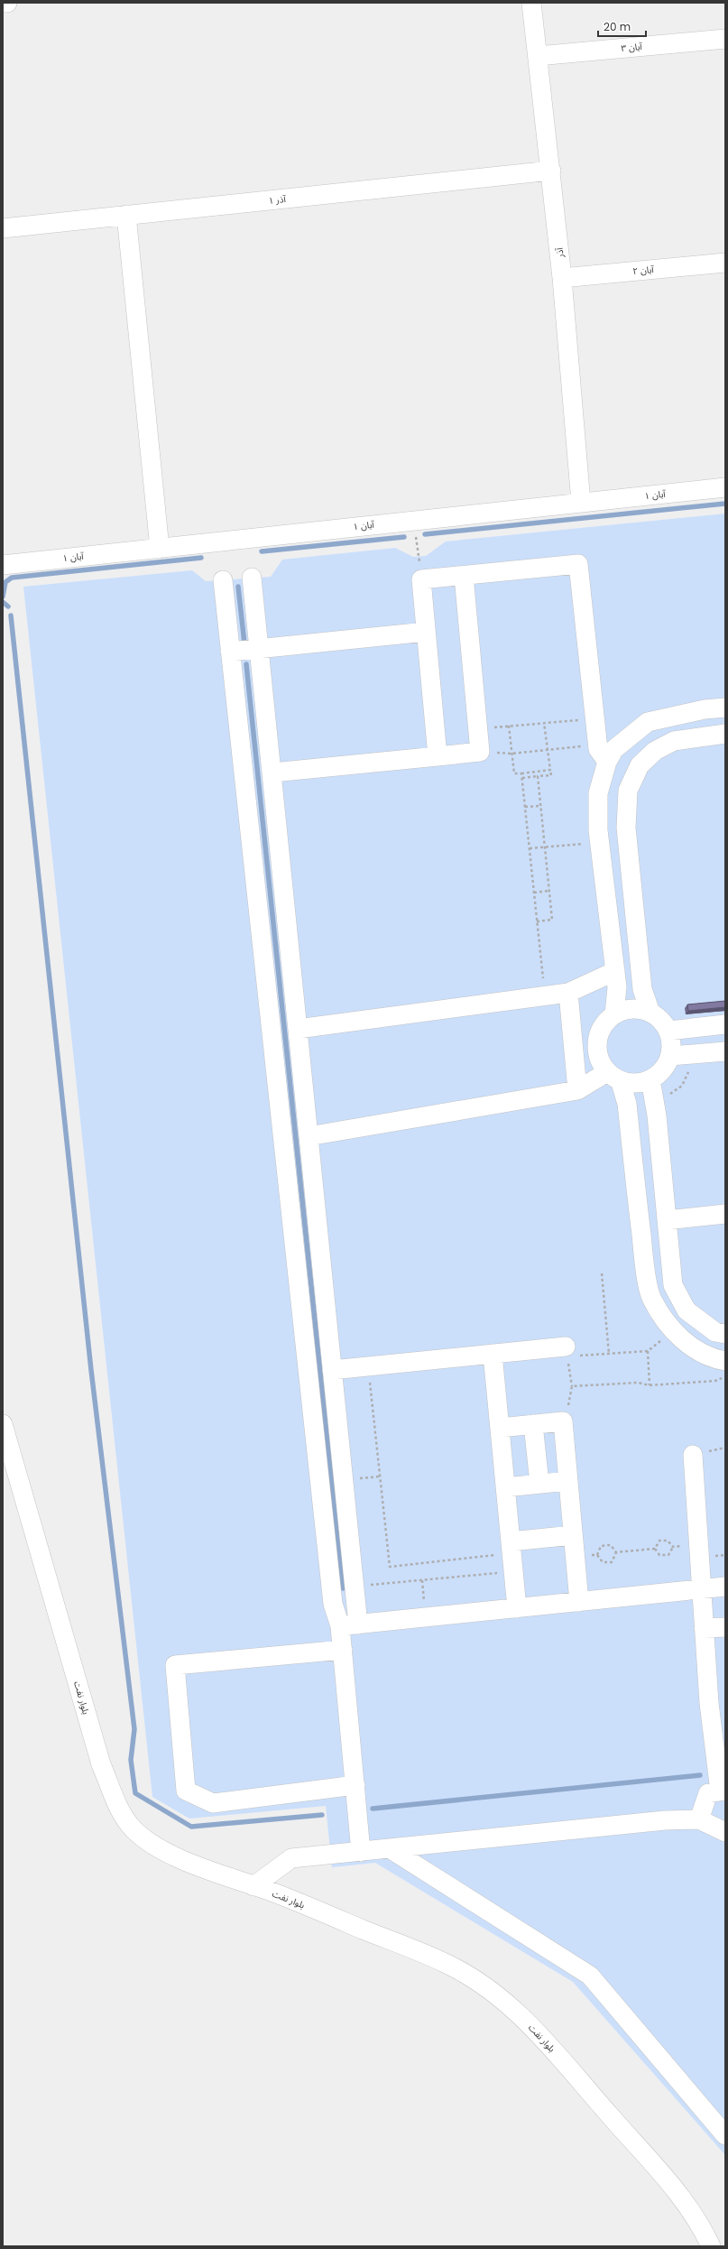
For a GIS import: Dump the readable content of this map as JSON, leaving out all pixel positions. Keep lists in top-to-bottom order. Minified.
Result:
{"streets":{"street":["آبان ۳","آذر ۱","آذر","آبان ۲","آبان ۱","بلوار نفت"]},"crossings":[["آبان ۳","آذر"],["آذر ۱","آذر"],["آذر","آبان ۲"],["آذر","آبان ۱"]],"scale_bar":"20 m"}
